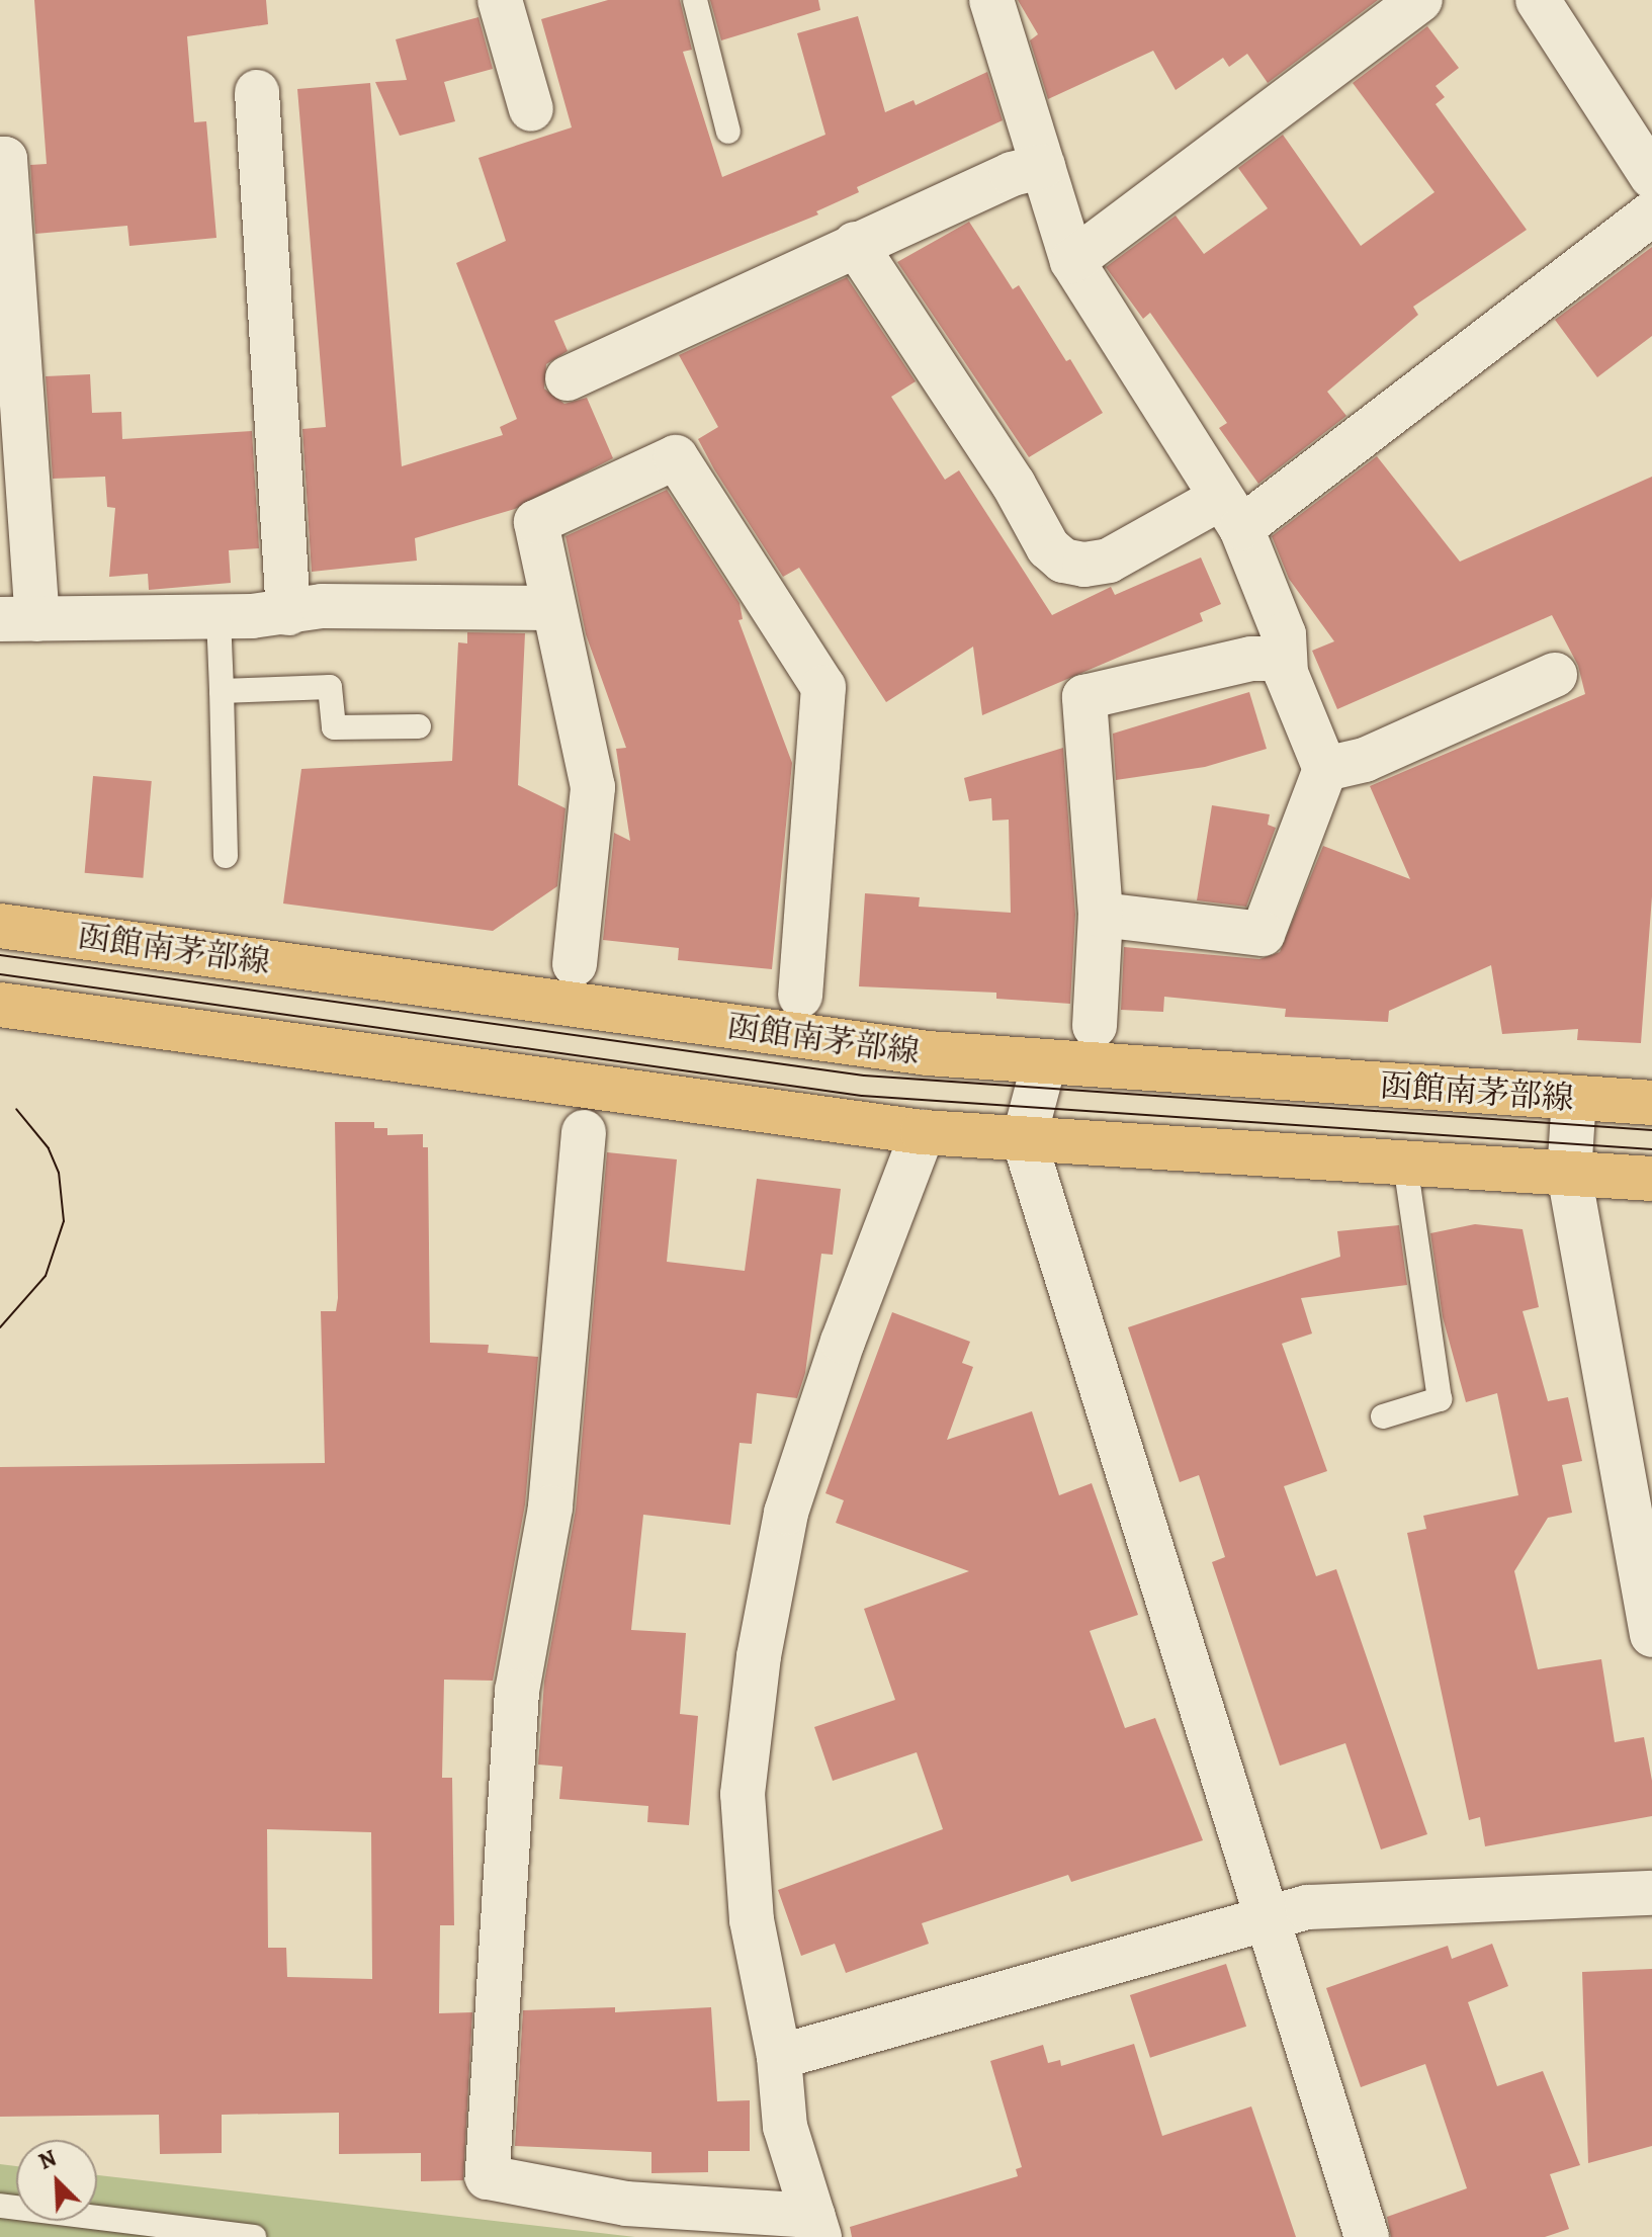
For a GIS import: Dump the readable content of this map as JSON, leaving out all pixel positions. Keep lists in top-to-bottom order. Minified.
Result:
{"streets":{"main road":["函館南茅部線"]},"north":"top left"}
